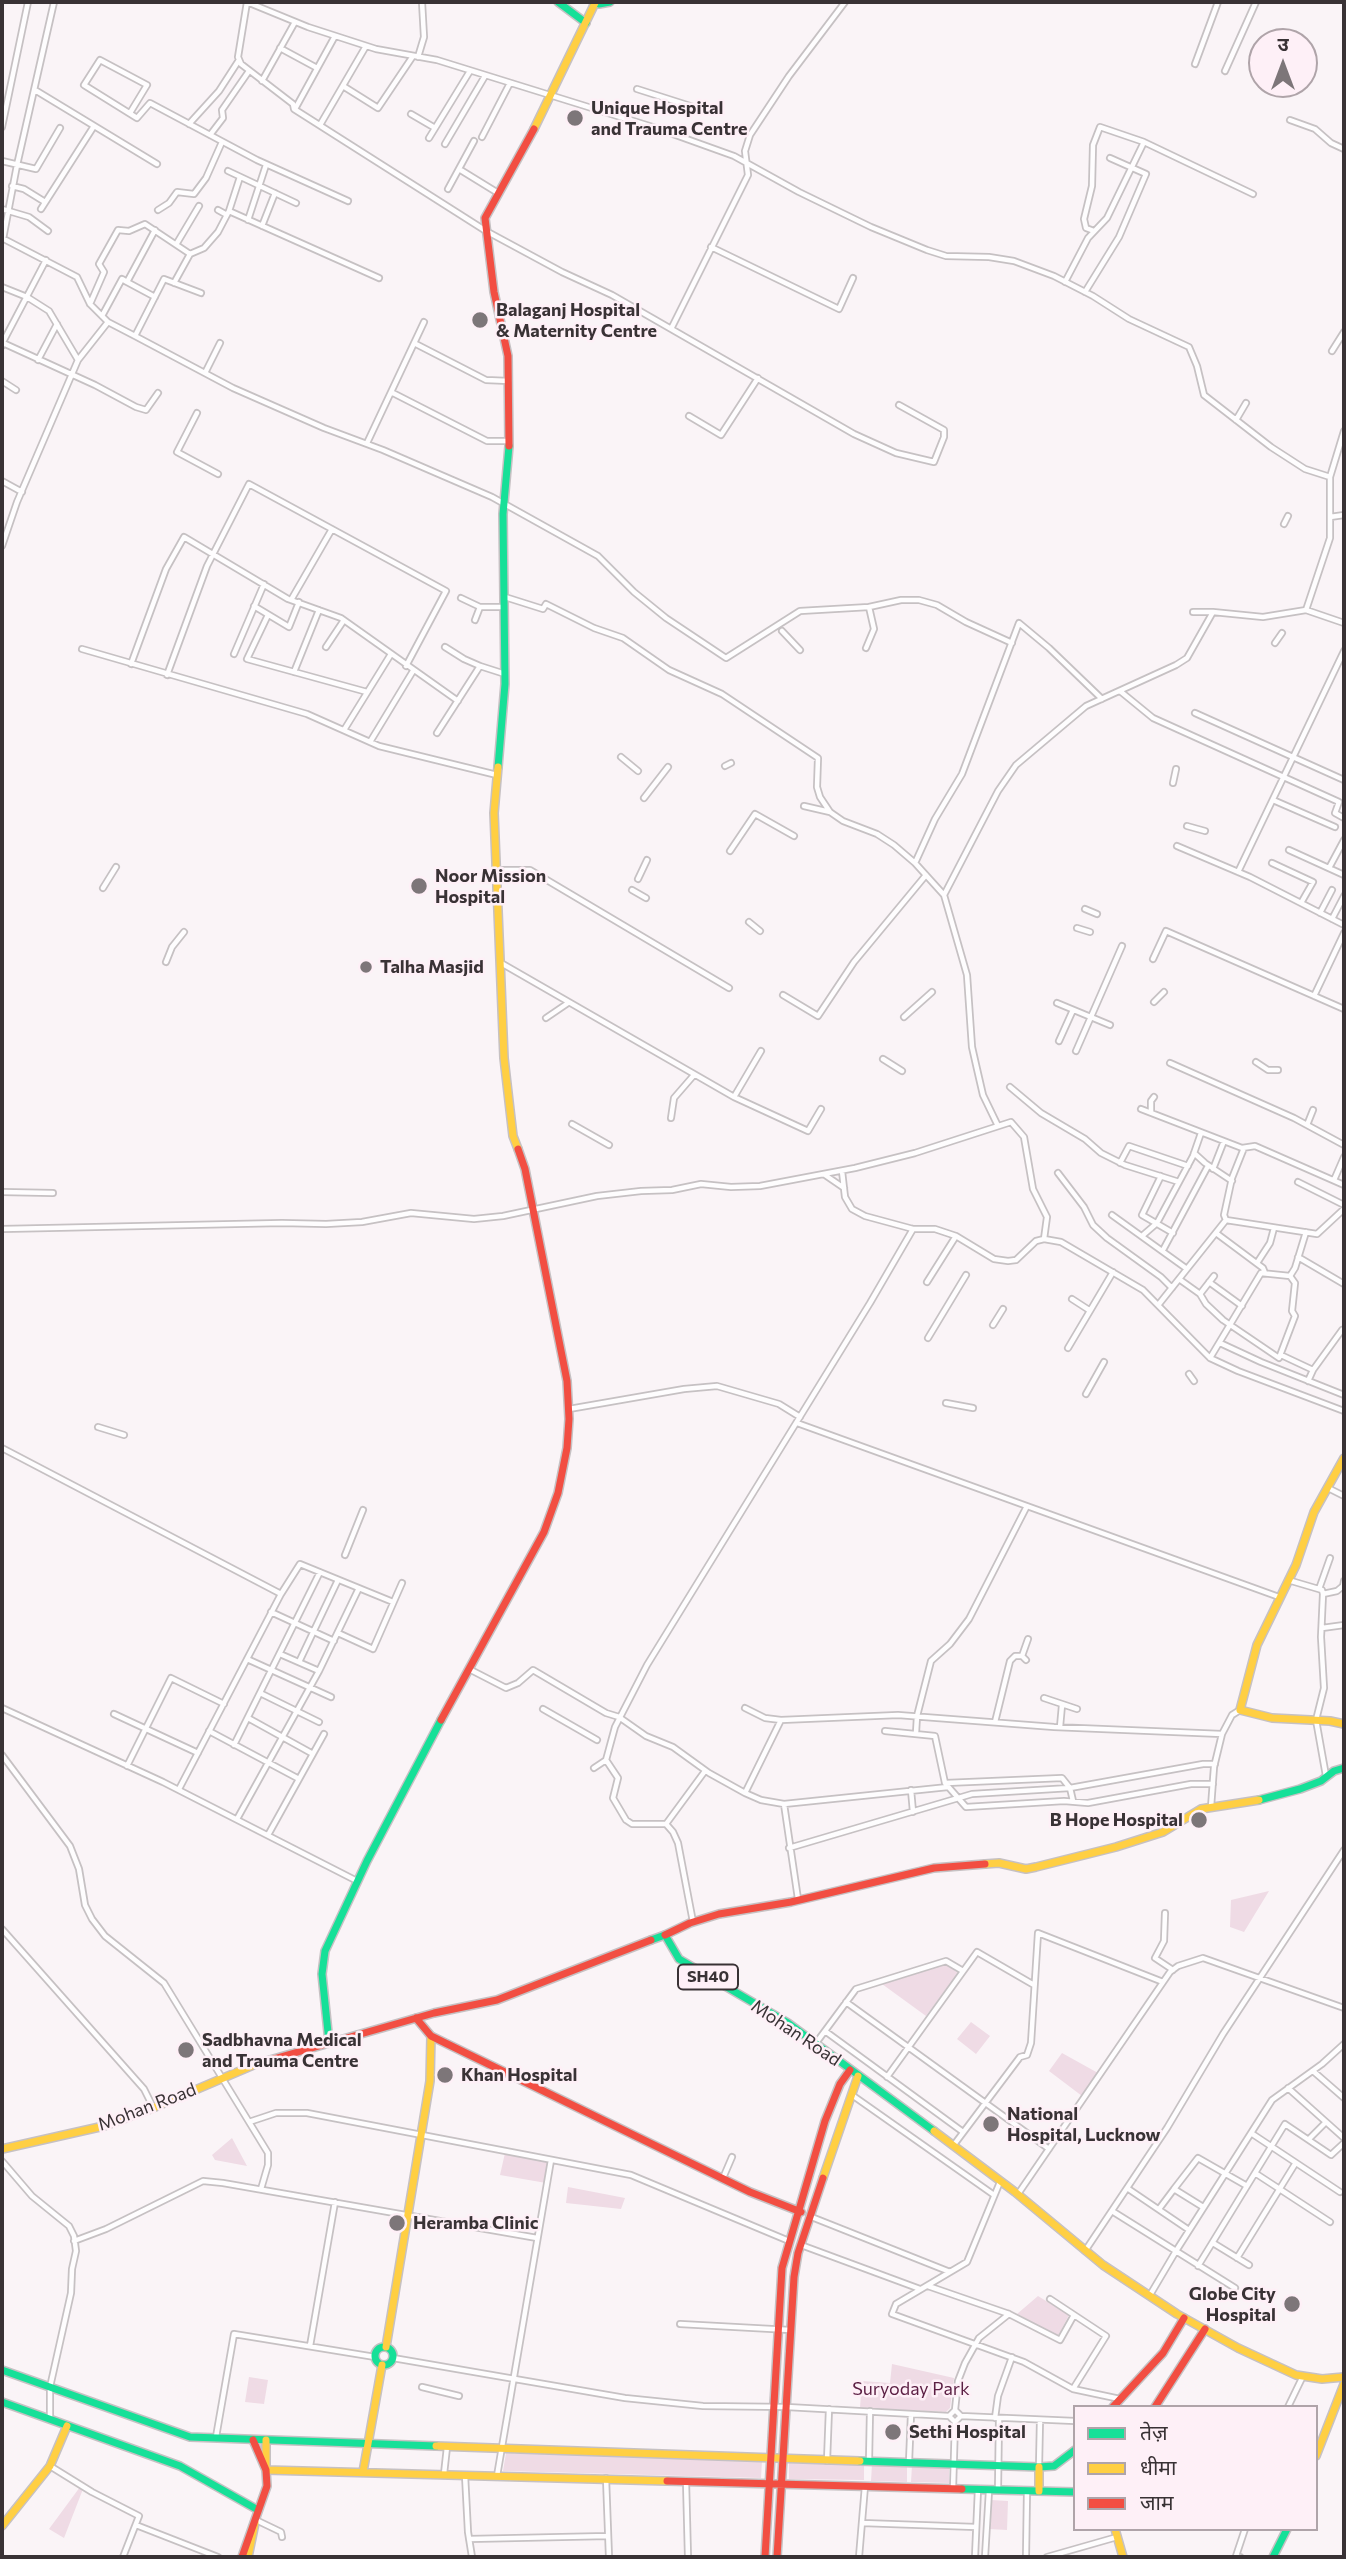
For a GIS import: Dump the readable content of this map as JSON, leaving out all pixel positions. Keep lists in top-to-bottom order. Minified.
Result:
{"streets":{"street":["SH40","Mohan Road"]},"parks":["Suryoday Park"],"places":["Unique Hospital and Trauma Centre","Balaganj Hospital & Maternity Centre","Noor Mission Hospital","Talha Masjid","B Hope Hospital","Sadbhavna Medical and Trauma Centre","Khan Hospital","National Hospital, Lucknow","Heramba Clinic","Globe City Hospital","Sethi Hospital"],"legend":["तेज़","धीमा","जाम"],"north":"top"}
